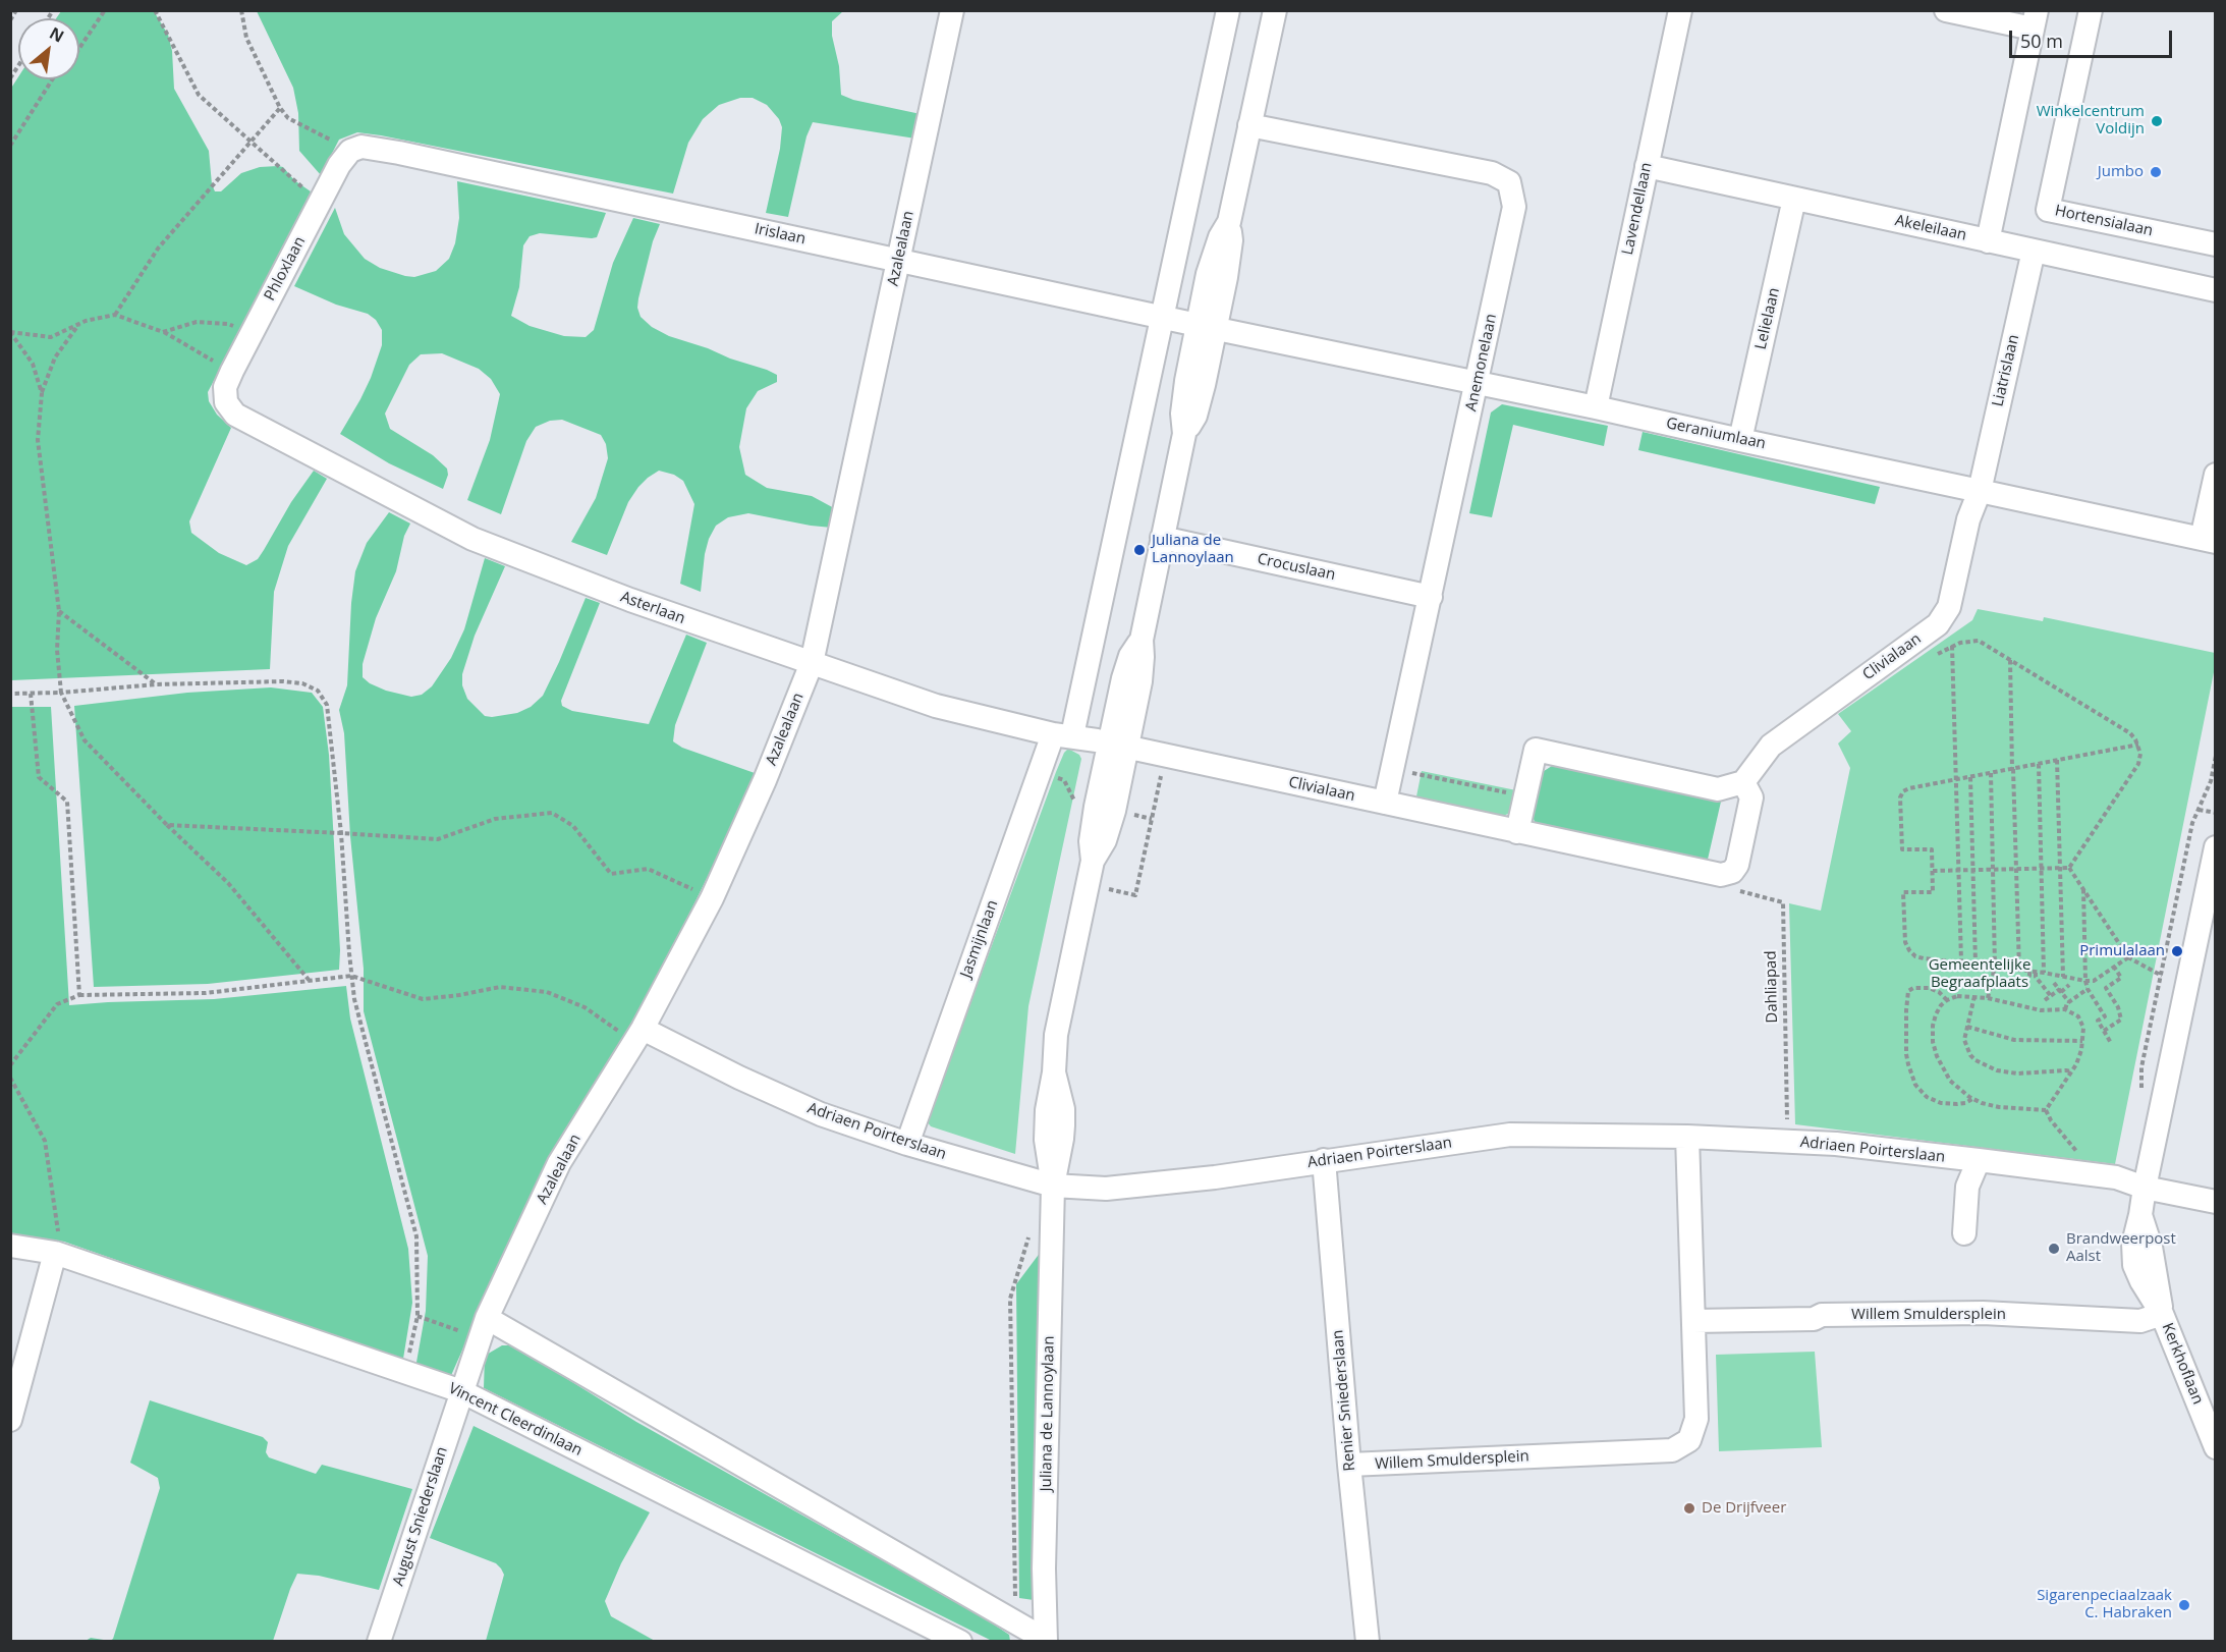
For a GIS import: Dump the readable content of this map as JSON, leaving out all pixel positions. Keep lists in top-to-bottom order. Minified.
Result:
{"streets":{"street":["Lavendellaan","Hortensialaan","Akeleilaan","Irislaan","Azalealaan","Phloxlaan","Lelielaan","Anemonelaan","Liatrislaan","Geraniumlaan","Crocuslaan","Asterlaan","Clivialaan","Jasmijnlaan","Adriaen Poirterslaan","Willem Smuldersplein","Kerkhoflaan","Renier Sniederslaan","Juliana de Lannoylaan","Vincent Cleerdinlaan","August Sniederslaan"],"path":["Dahliapad"]},"crossings":[["Lavendellaan","Akeleilaan"],["Lavendellaan","Geraniumlaan"],["Akeleilaan","Lelielaan"],["Akeleilaan","Liatrislaan"],["Irislaan","Azalealaan"],["Irislaan","Phloxlaan"],["Irislaan","Geraniumlaan"],["Irislaan","Juliana de Lannoylaan"],["Azalealaan","Asterlaan"],["Azalealaan","Adriaen Poirterslaan"],["Azalealaan","Vincent Cleerdinlaan"],["Azalealaan","August Sniederslaan"],["Phloxlaan","Asterlaan"],["Lelielaan","Geraniumlaan"],["Anemonelaan","Geraniumlaan"],["Anemonelaan","Crocuslaan"],["Anemonelaan","Clivialaan"],["Anemonelaan","Juliana de Lannoylaan"],["Liatrislaan","Geraniumlaan"],["Liatrislaan","Clivialaan"],["Geraniumlaan","Clivialaan"],["Geraniumlaan","Juliana de Lannoylaan"],["Crocuslaan","Juliana de Lannoylaan"],["Asterlaan","Clivialaan"],["Asterlaan","Jasmijnlaan"],["Asterlaan","Juliana de Lannoylaan"],["Clivialaan","Dahliapad"],["Clivialaan","Juliana de Lannoylaan"],["Jasmijnlaan","Adriaen Poirterslaan"],["Dahliapad","Adriaen Poirterslaan"],["Adriaen Poirterslaan","Willem Smuldersplein"],["Adriaen Poirterslaan","Kerkhoflaan"],["Adriaen Poirterslaan","Renier Sniederslaan"],["Adriaen Poirterslaan","Juliana de Lannoylaan"],["Willem Smuldersplein","Kerkhoflaan"],["Willem Smuldersplein","Renier Sniederslaan"],["Vincent Cleerdinlaan","August Sniederslaan"]],"parks":["Gemeentelijke Begraafplaats"],"places":["Winkelcentrum Voldijn","Jumbo","Juliana de Lannoylaan","Primulalaan","Brandweerpost Aalst","De Drijfveer","Sigarenpeciaalzaak C. Habraken"],"scale_bar":"50 m","north":"top right"}
